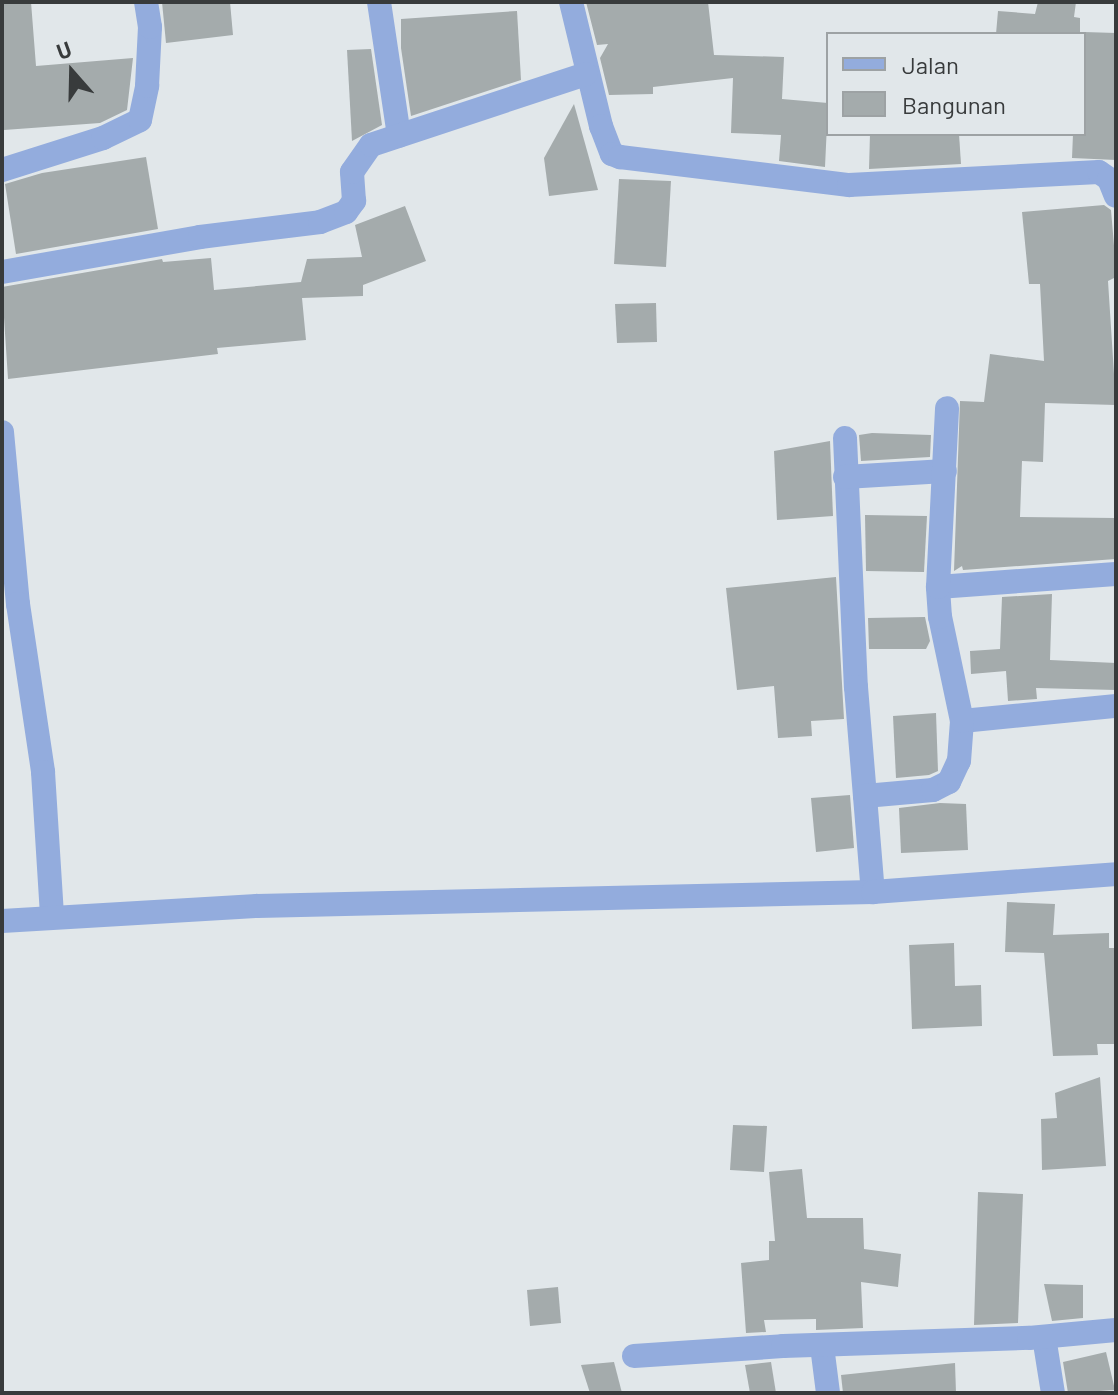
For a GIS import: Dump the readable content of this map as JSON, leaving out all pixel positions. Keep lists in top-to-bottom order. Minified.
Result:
{"legend":["Jalan","Bangunan"],"north":"top"}
